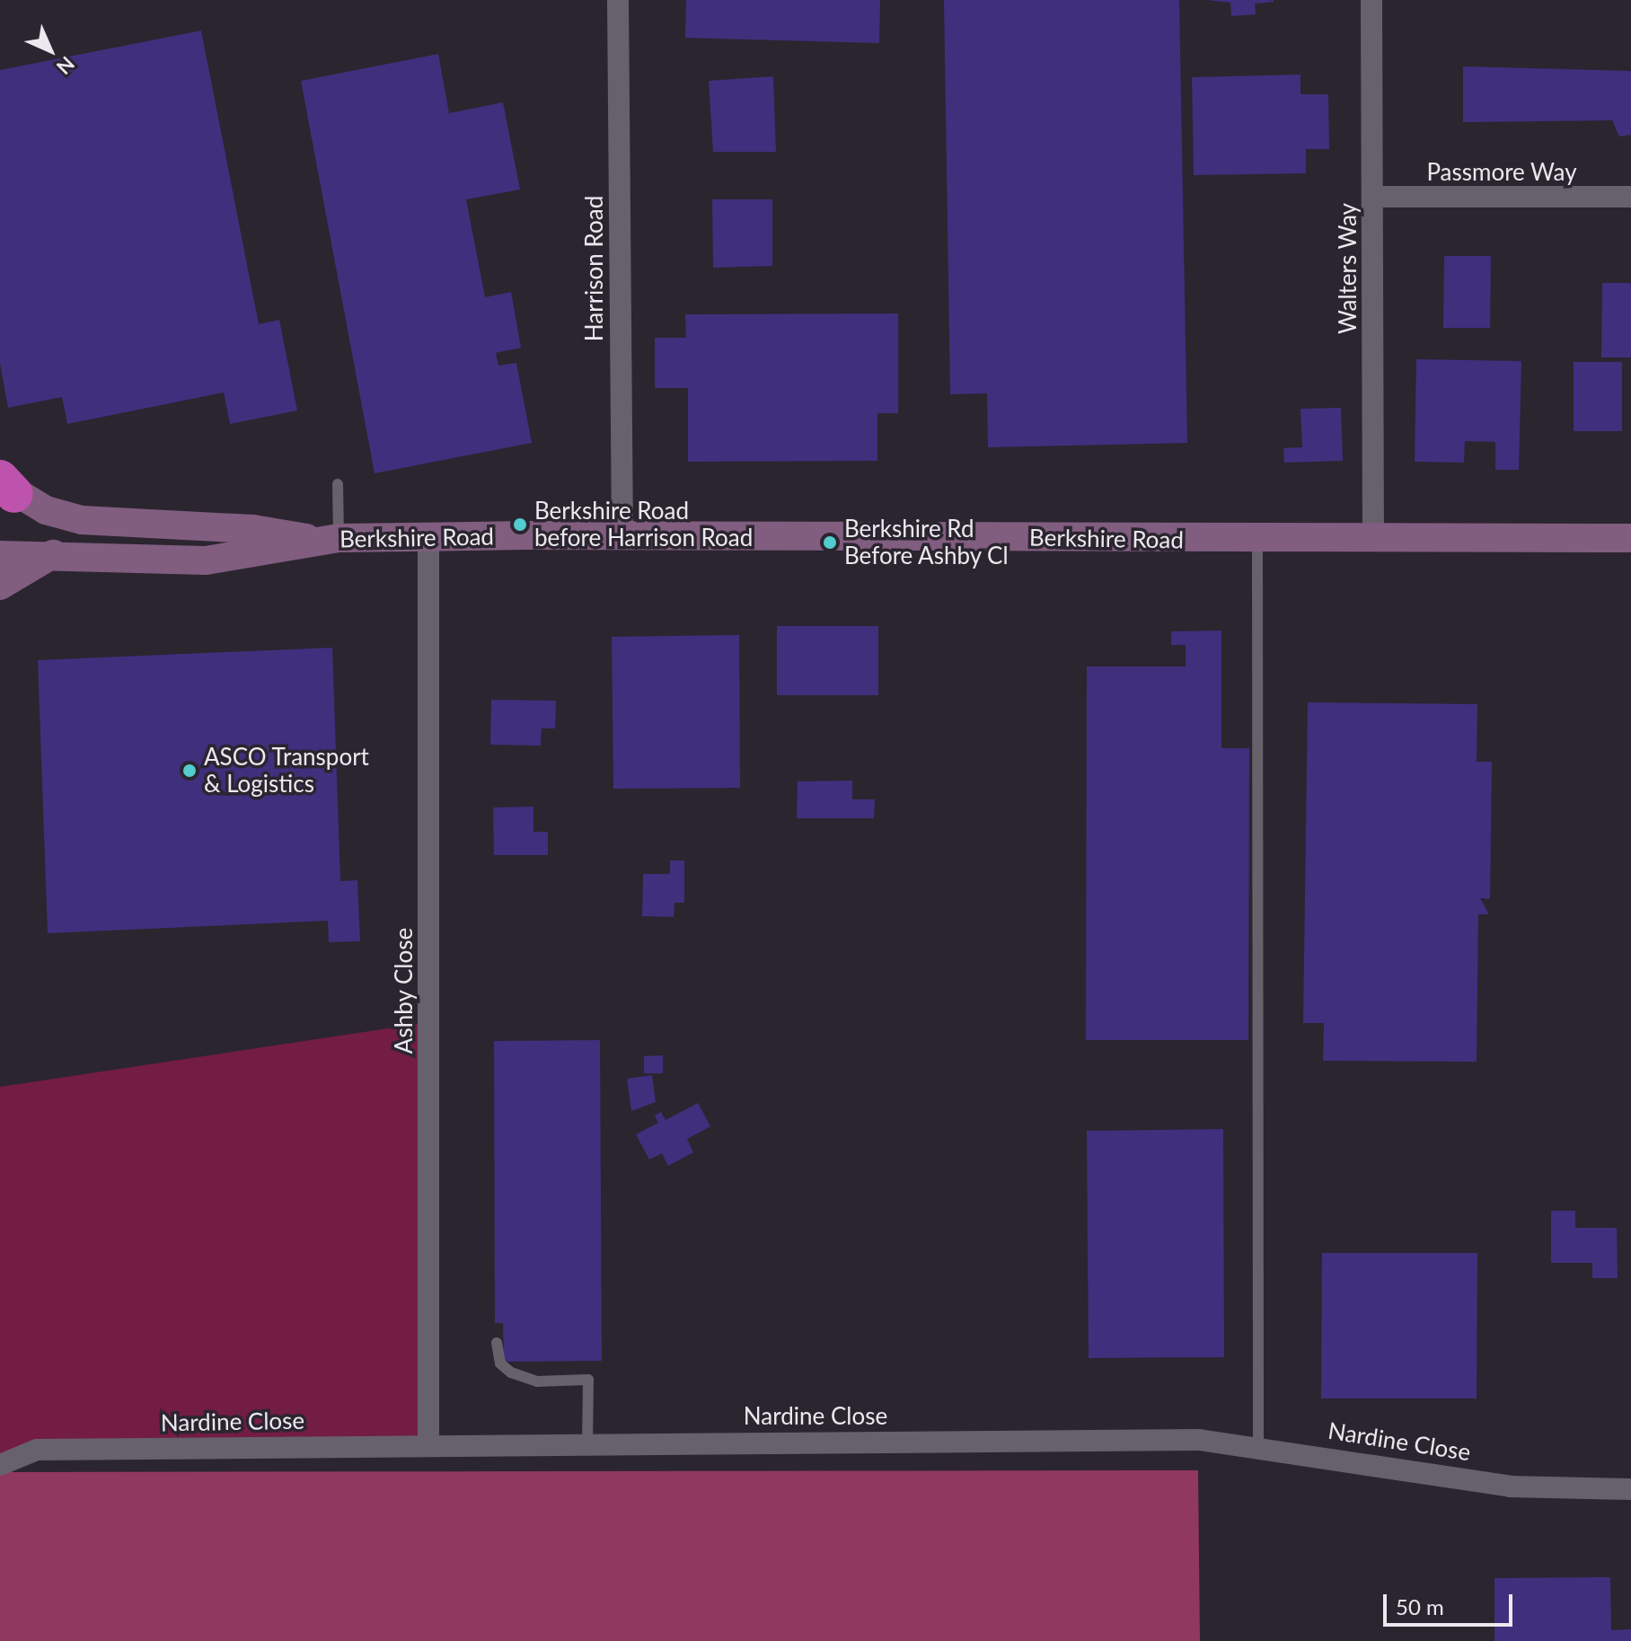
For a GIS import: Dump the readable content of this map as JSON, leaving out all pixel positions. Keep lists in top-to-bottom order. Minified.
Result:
{"streets":{"main road":["Berkshire Road"],"street":["Passmore Way","Harrison Road","Walters Way","Ashby Close","Nardine Close"]},"crossings":[["Passmore Way","Walters Way"],["Harrison Road","Berkshire Road"],["Walters Way","Berkshire Road"],["Berkshire Road","Ashby Close"],["Ashby Close","Nardine Close"]],"places":["Berkshire Road before Harrison Road","Berkshire Rd Before Ashby Cl","ASCO Transport & Logistics"],"scale_bar":"50 m","north":"bottom right"}
